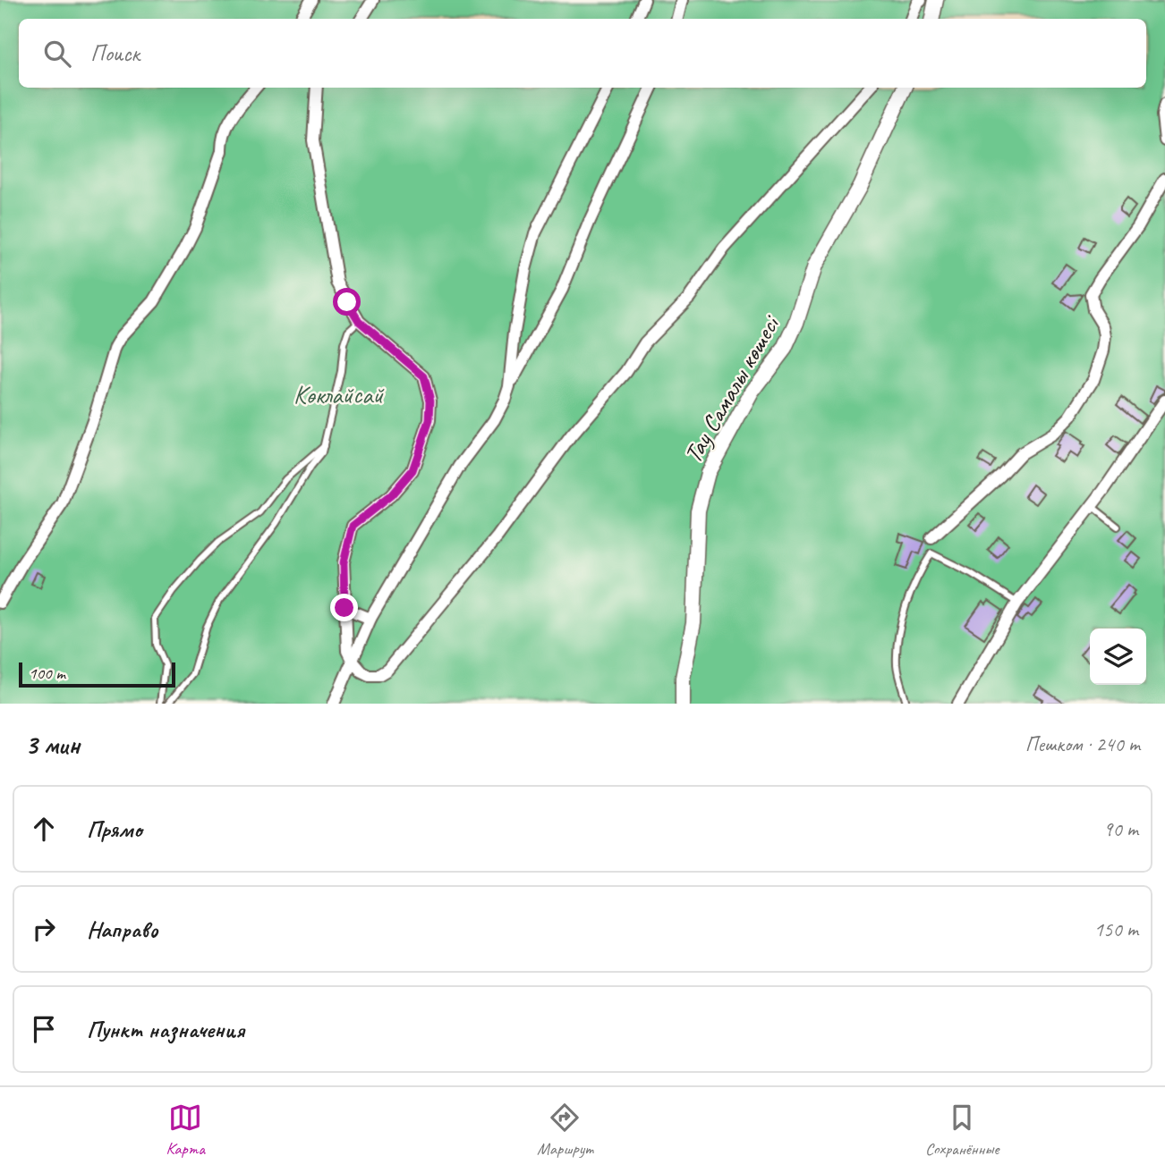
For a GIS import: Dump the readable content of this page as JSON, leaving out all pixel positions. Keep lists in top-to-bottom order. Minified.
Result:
{"streets":{"street":["Тау Самалы көшесі"]},"parks":["Көклайсай"],"scale_bar":"100 m","page":{"search":"Поиск","scale":"100 m","heading":["3 мин","Пешком · 240 m"],"list":[["Прямо","90 m"],["Направо","150 m"],"Пункт назначения"],"nav":["Карта","Маршрут","Сохранённые"]}}
